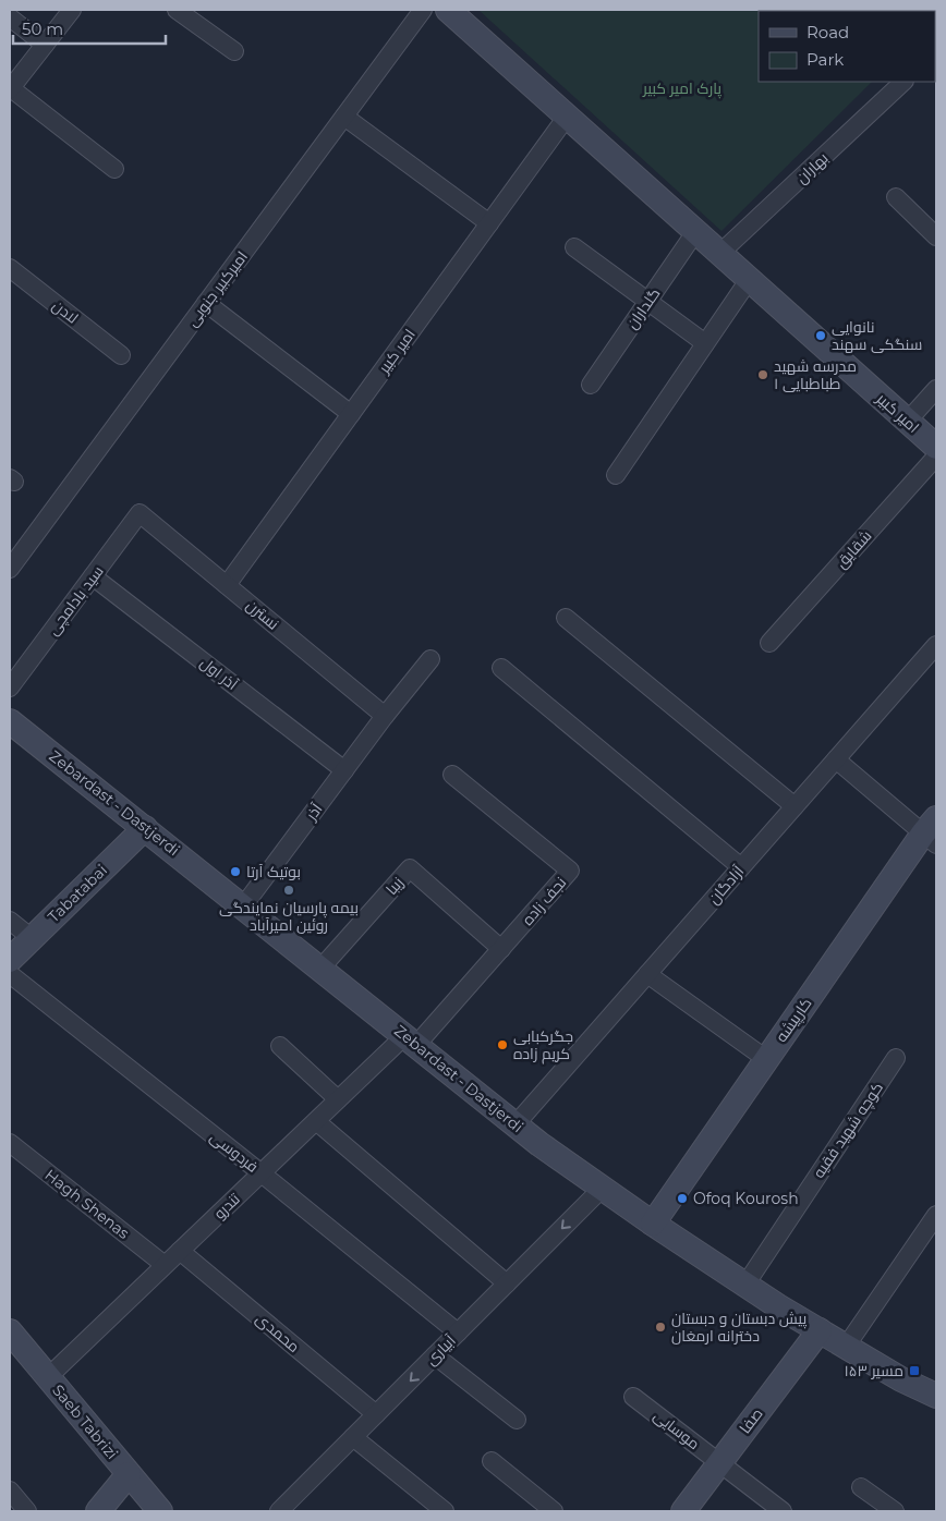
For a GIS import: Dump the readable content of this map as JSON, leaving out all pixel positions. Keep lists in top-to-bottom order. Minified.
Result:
{"streets":{"main road":["امیر کبیر","Zebardast - Dastjerdi","Tabatabai","کارپیشه","صفا","Saeb Tabrizi"],"street":["بهاران","امیرکبیر جنوبی","گلداران","لادن","شقایق","سید بادامچی","نسترن","آذر اول","آذر","آزادگان","زیبا","نجف زاده","کوچه شهید فقیه","فردوسی","Hagh Shenas","تندرو","محمدی","آبیاری","موسایی"]},"crossings":[["بهاران","امیر کبیر"],["گلداران","امیر کبیر"],["امیر کبیر","نسترن"],["سید بادامچی","نسترن"],["سید بادامچی","آذر اول"],["نسترن","آذر"],["آذر اول","آذر"],["Zebardast - Dastjerdi","آذر"],["Zebardast - Dastjerdi","آزادگان"],["Zebardast - Dastjerdi","زیبا"],["Zebardast - Dastjerdi","Tabatabai"],["Zebardast - Dastjerdi","نجف زاده"],["Zebardast - Dastjerdi","کارپیشه"],["Zebardast - Dastjerdi","کوچه شهید فقیه"],["Zebardast - Dastjerdi","تندرو"],["Zebardast - Dastjerdi","آبیاری"],["Zebardast - Dastjerdi","صفا"],["زیبا","نجف زاده"],["نجف زاده","تندرو"],["فردوسی","تندرو"],["فردوسی","آبیاری"],["Hagh Shenas","تندرو"],["تندرو","محمدی"],["تندرو","Saeb Tabrizi"],["محمدی","آبیاری"],["صفا","موسایی"]],"one_way":["آبیاری"],"parks":["پارک امیر کبیر"],"places":{"other":["نانوایی سنگکی سهند","مدرسه شهید طباطبایی ۱","بوتیک آرتا","بیمه پارسیان نمایندگی روئین امیرآباد","جگرکبابی کریم زاده","Ofoq Kourosh","پیش دبستان و دبستان دخترانه ارمغان"],"transit":["مسیر ۱۵۳"]},"legend":["Road","Park"],"scale_bar":"50 m"}
